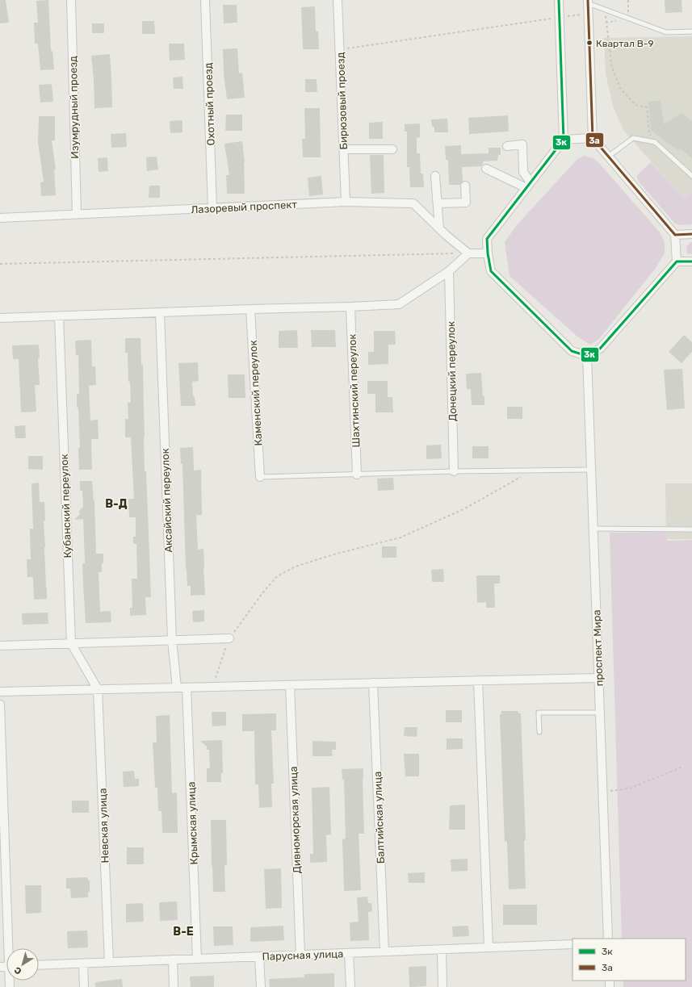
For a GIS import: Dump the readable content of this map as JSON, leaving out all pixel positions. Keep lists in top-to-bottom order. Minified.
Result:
{"streets":{"street":["Бирюзовый проезд","Охотный проезд","Изумрудный проезд","Лазоревый проспект","Донецкий переулок","Шахтинский переулок","Каменский переулок","Аксайский переулок","Кубанский переулок","проспект Мира","Балтийская улица","Дивноморская улица","Крымская улица","Невская улица","Парусная улица"]},"crossings":[["Бирюзовый проезд","Лазоревый проспект"],["Охотный проезд","Лазоревый проспект"],["Изумрудный проезд","Лазоревый проспект"],["Кубанский переулок","Невская улица"],["Балтийская улица","Парусная улица"],["Дивноморская улица","Парусная улица"],["Крымская улица","Парусная улица"],["Невская улица","Парусная улица"]],"districts":["В-Д","В-Е"],"places":["Квартал В-9"],"lines":["transit line 3к","transit line 3а"],"legend":["3к","3а"],"north":"bottom left"}
